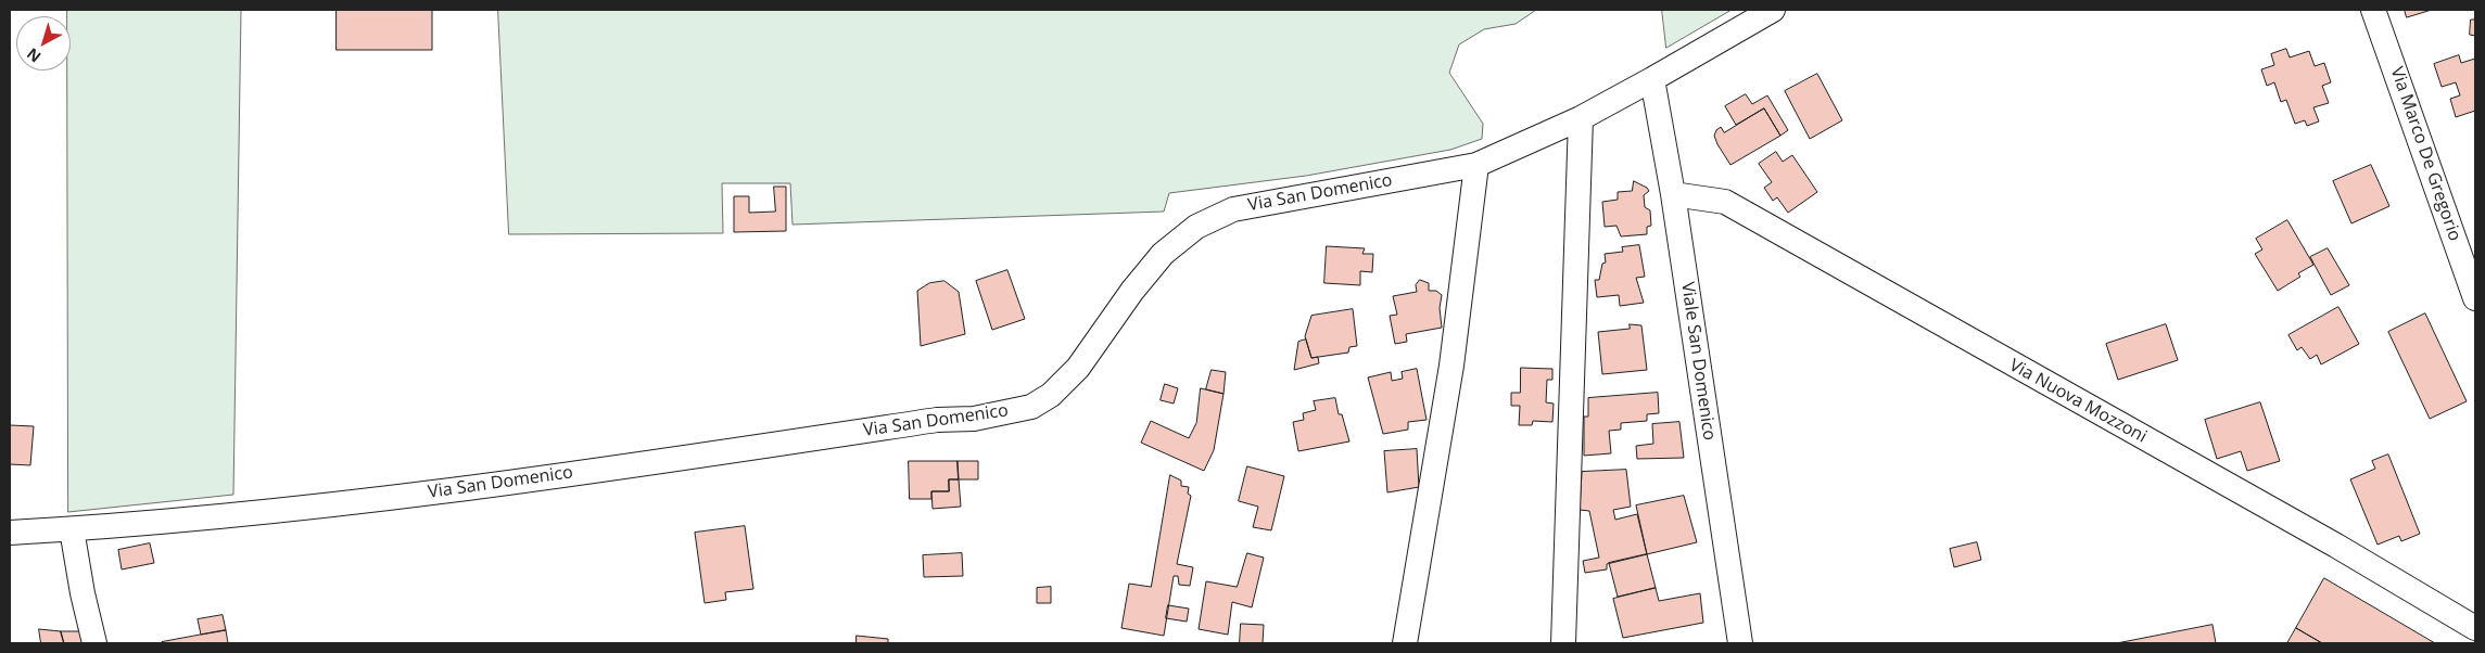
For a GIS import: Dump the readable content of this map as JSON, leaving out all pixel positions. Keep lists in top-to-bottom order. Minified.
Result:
{"streets":{"street":["Via Marco De Gregorio","Via San Domenico","Viale San Domenico","Via Nuova Mozzoni"]},"crossings":[["Via San Domenico","Viale San Domenico"],["Viale San Domenico","Via Nuova Mozzoni"]],"north":"bottom left"}
